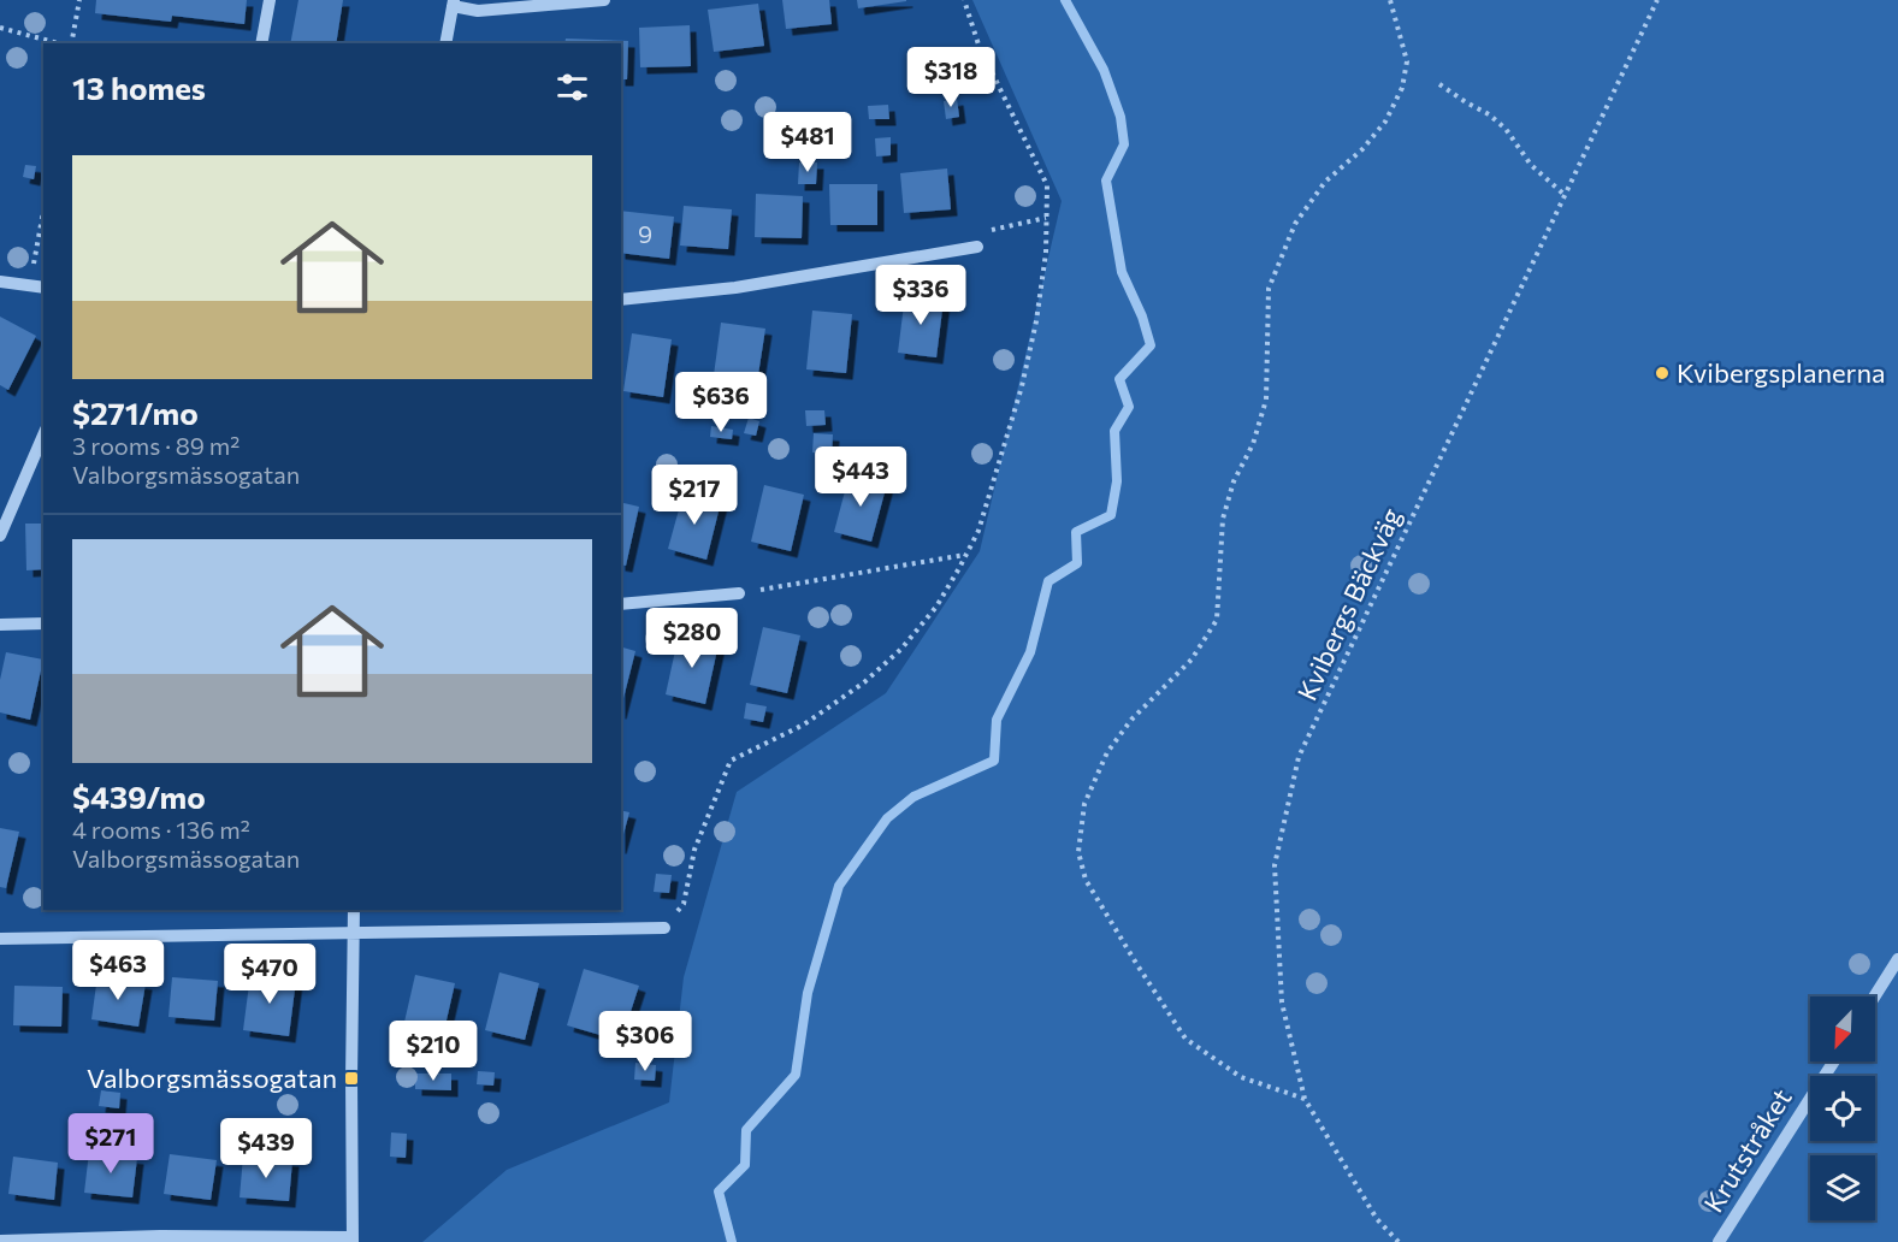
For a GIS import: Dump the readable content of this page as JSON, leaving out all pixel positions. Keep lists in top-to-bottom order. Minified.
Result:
{"streets":{"street":["Krutstråket"],"path":["Kvibergs Bäckväg"]},"places":{"other":["Kvibergsplanerna"],"transit":["Valborgsmässogatan"]},"house_numbers":["9"],"north":"bottom left","page":{"heading":"13 homes","price":["$318","$481","$336","$636","$443","$217","$280","$463","$470","$306","$210","$271","$439"],"list":[{"name":"$271/mo","note":"3 rooms · 89 m² · Valborgsmässogatan"},{"name":"$439/mo","note":"4 rooms · 136 m² · Valborgsmässogatan"}]}}
